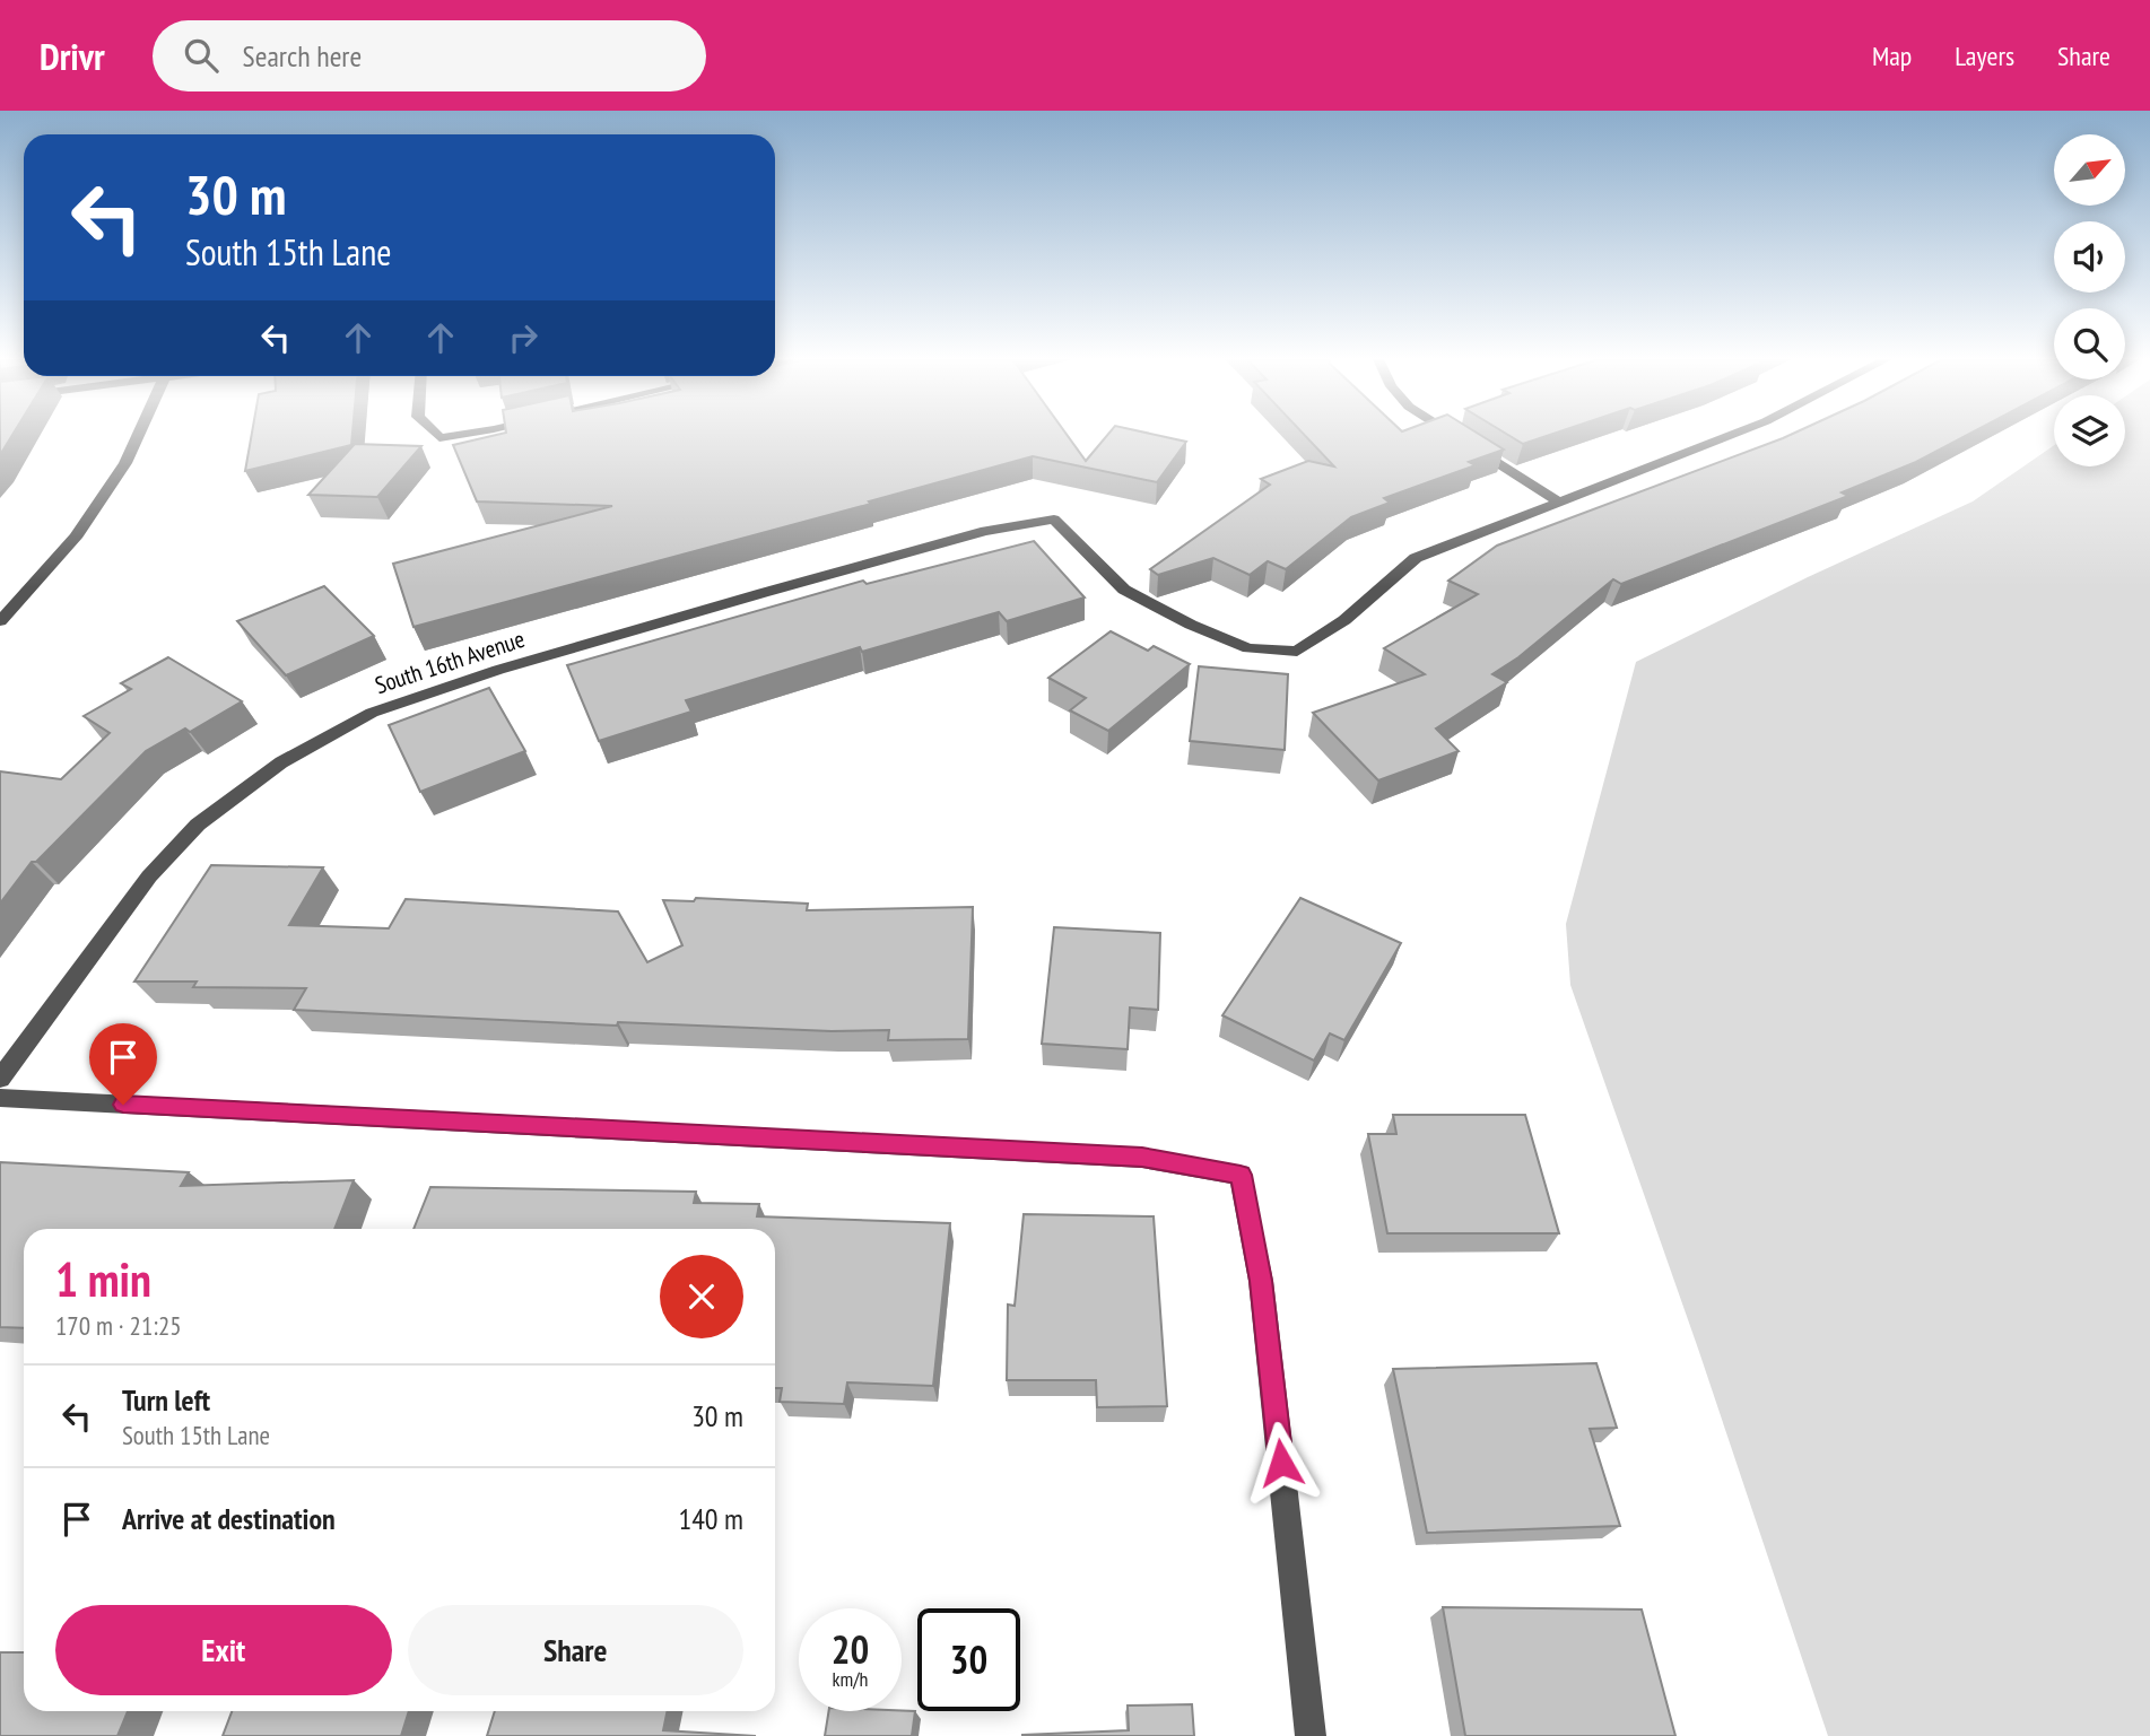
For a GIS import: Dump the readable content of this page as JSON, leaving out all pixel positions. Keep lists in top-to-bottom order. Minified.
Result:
{"streets":{"street":["South 16th Avenue"]},"north":"top right","page":{"header":"Drivr","search":"Search here","nav":["Map","Layers","Share"],"turn":["30 m","South 15th Lane"],"heading":["1 min","170 m · 21:25"],"list":[{"name":"Turn left","note":"South 15th Lane","value":"30 m"},{"name":"Arrive at destination","value":"140 m"}],"buttons":["Exit","Share"],"speed":"20 km/h","limit":"30"}}
